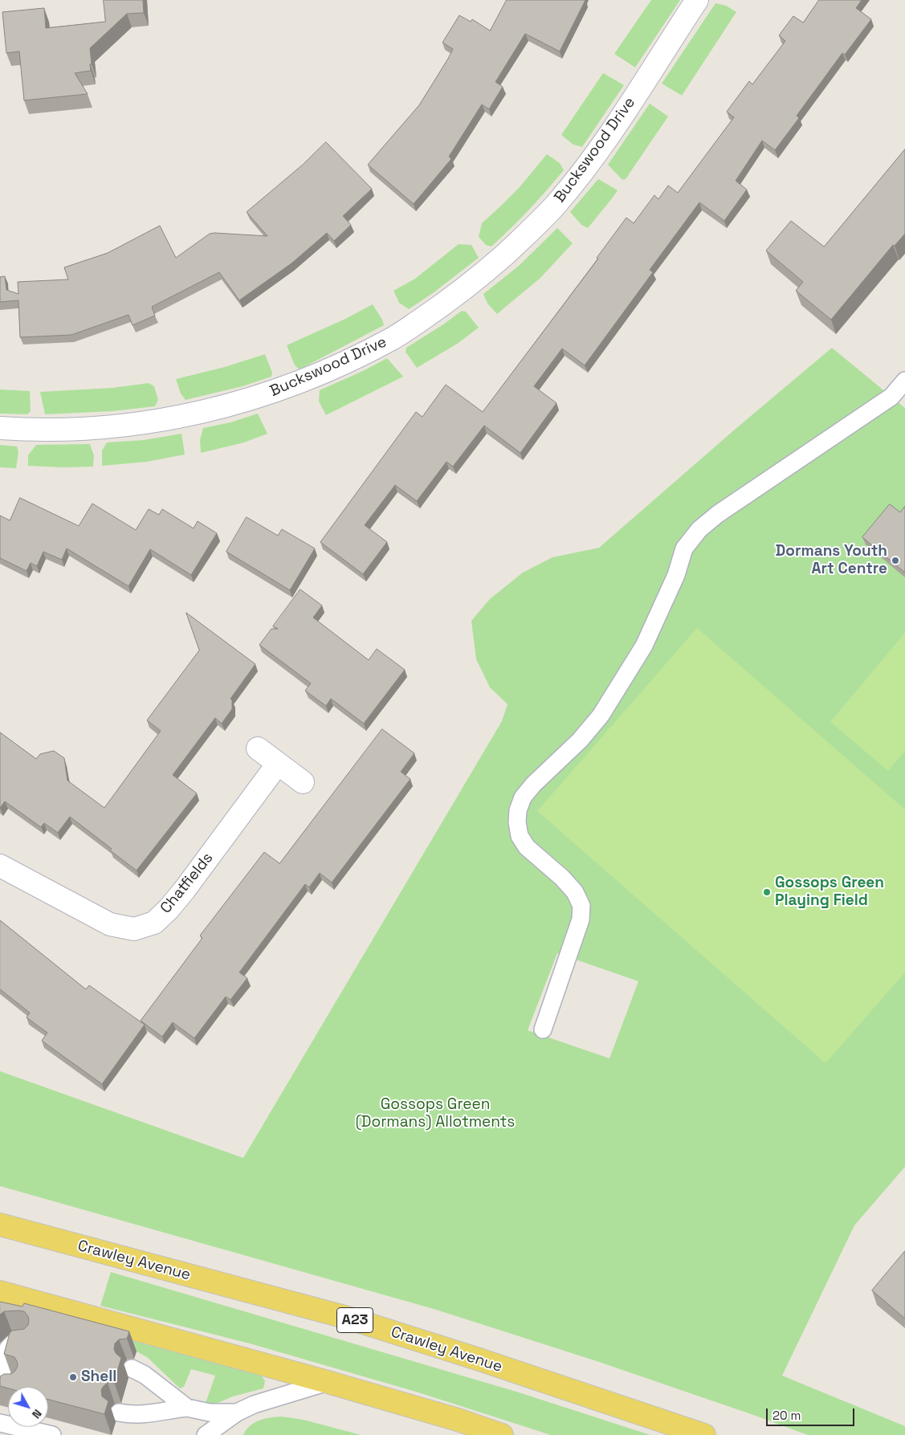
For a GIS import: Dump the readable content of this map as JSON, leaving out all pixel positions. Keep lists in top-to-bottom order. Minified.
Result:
{"streets":{"main road":["Crawley Avenue","A23"],"street":["Buckswood Drive","Chatfields"]},"parks":["Gossops Green (Dormans) Allotments"],"places":["Dormans Youth Art Centre","Gossops Green Playing Field","Shell"],"scale_bar":"20 m","north":"bottom right"}
